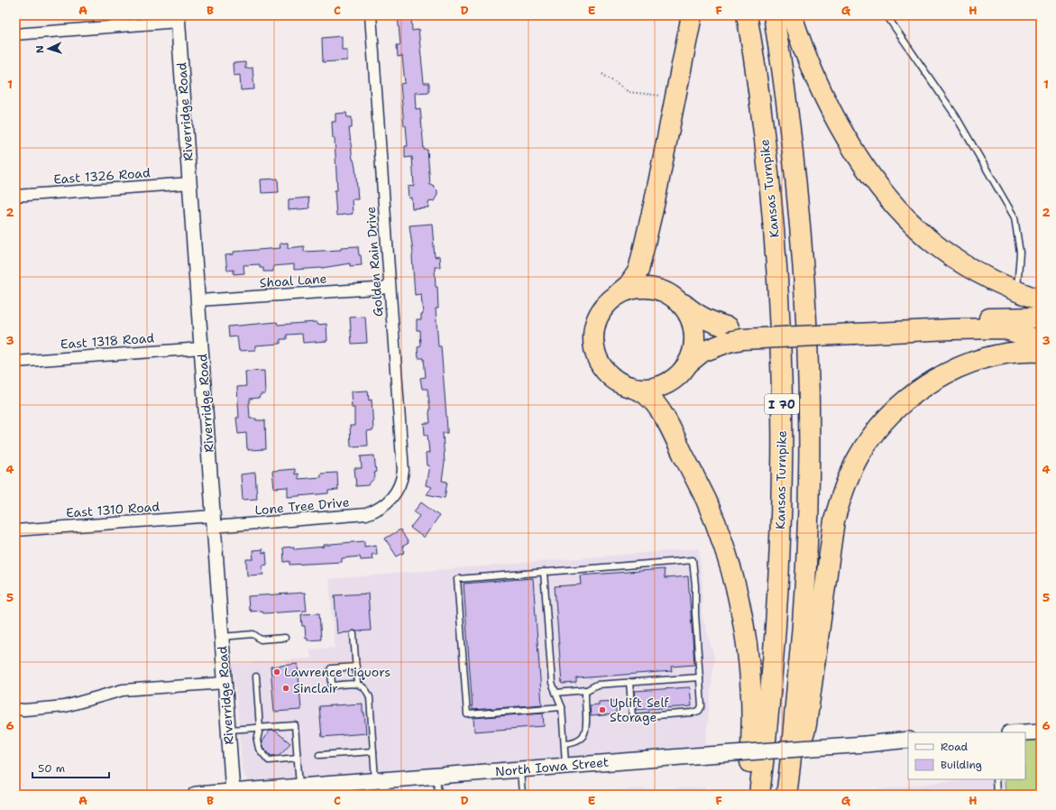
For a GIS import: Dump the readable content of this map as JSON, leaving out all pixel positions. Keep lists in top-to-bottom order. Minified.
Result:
{"streets":{"highway":["Kansas Turnpike","I 70"],"main road":["North Iowa Street"],"street":["Riverridge Road","East 1326 Road","Golden Rain Drive","Shoal Lane","East 1318 Road","Lone Tree Drive","East 1310 Road"]},"crossings":[["Riverridge Road","East 1326 Road"],["Riverridge Road","Shoal Lane"],["Riverridge Road","East 1318 Road"],["Riverridge Road","Lone Tree Drive"],["Riverridge Road","East 1310 Road"],["Riverridge Road","North Iowa Street"],["Golden Rain Drive","Shoal Lane"],["Golden Rain Drive","Lone Tree Drive"],["Lone Tree Drive","East 1310 Road"]],"places":["Lawrence Liquors","Sinclair","Uplift Self Storage"],"legend":["Road","Building"],"scale_bar":"50 m","north":"left","grid":{"columns":["A","B","C","D","E","F","G","H"],"rows":["1","2","3","4","5","6"]}}
